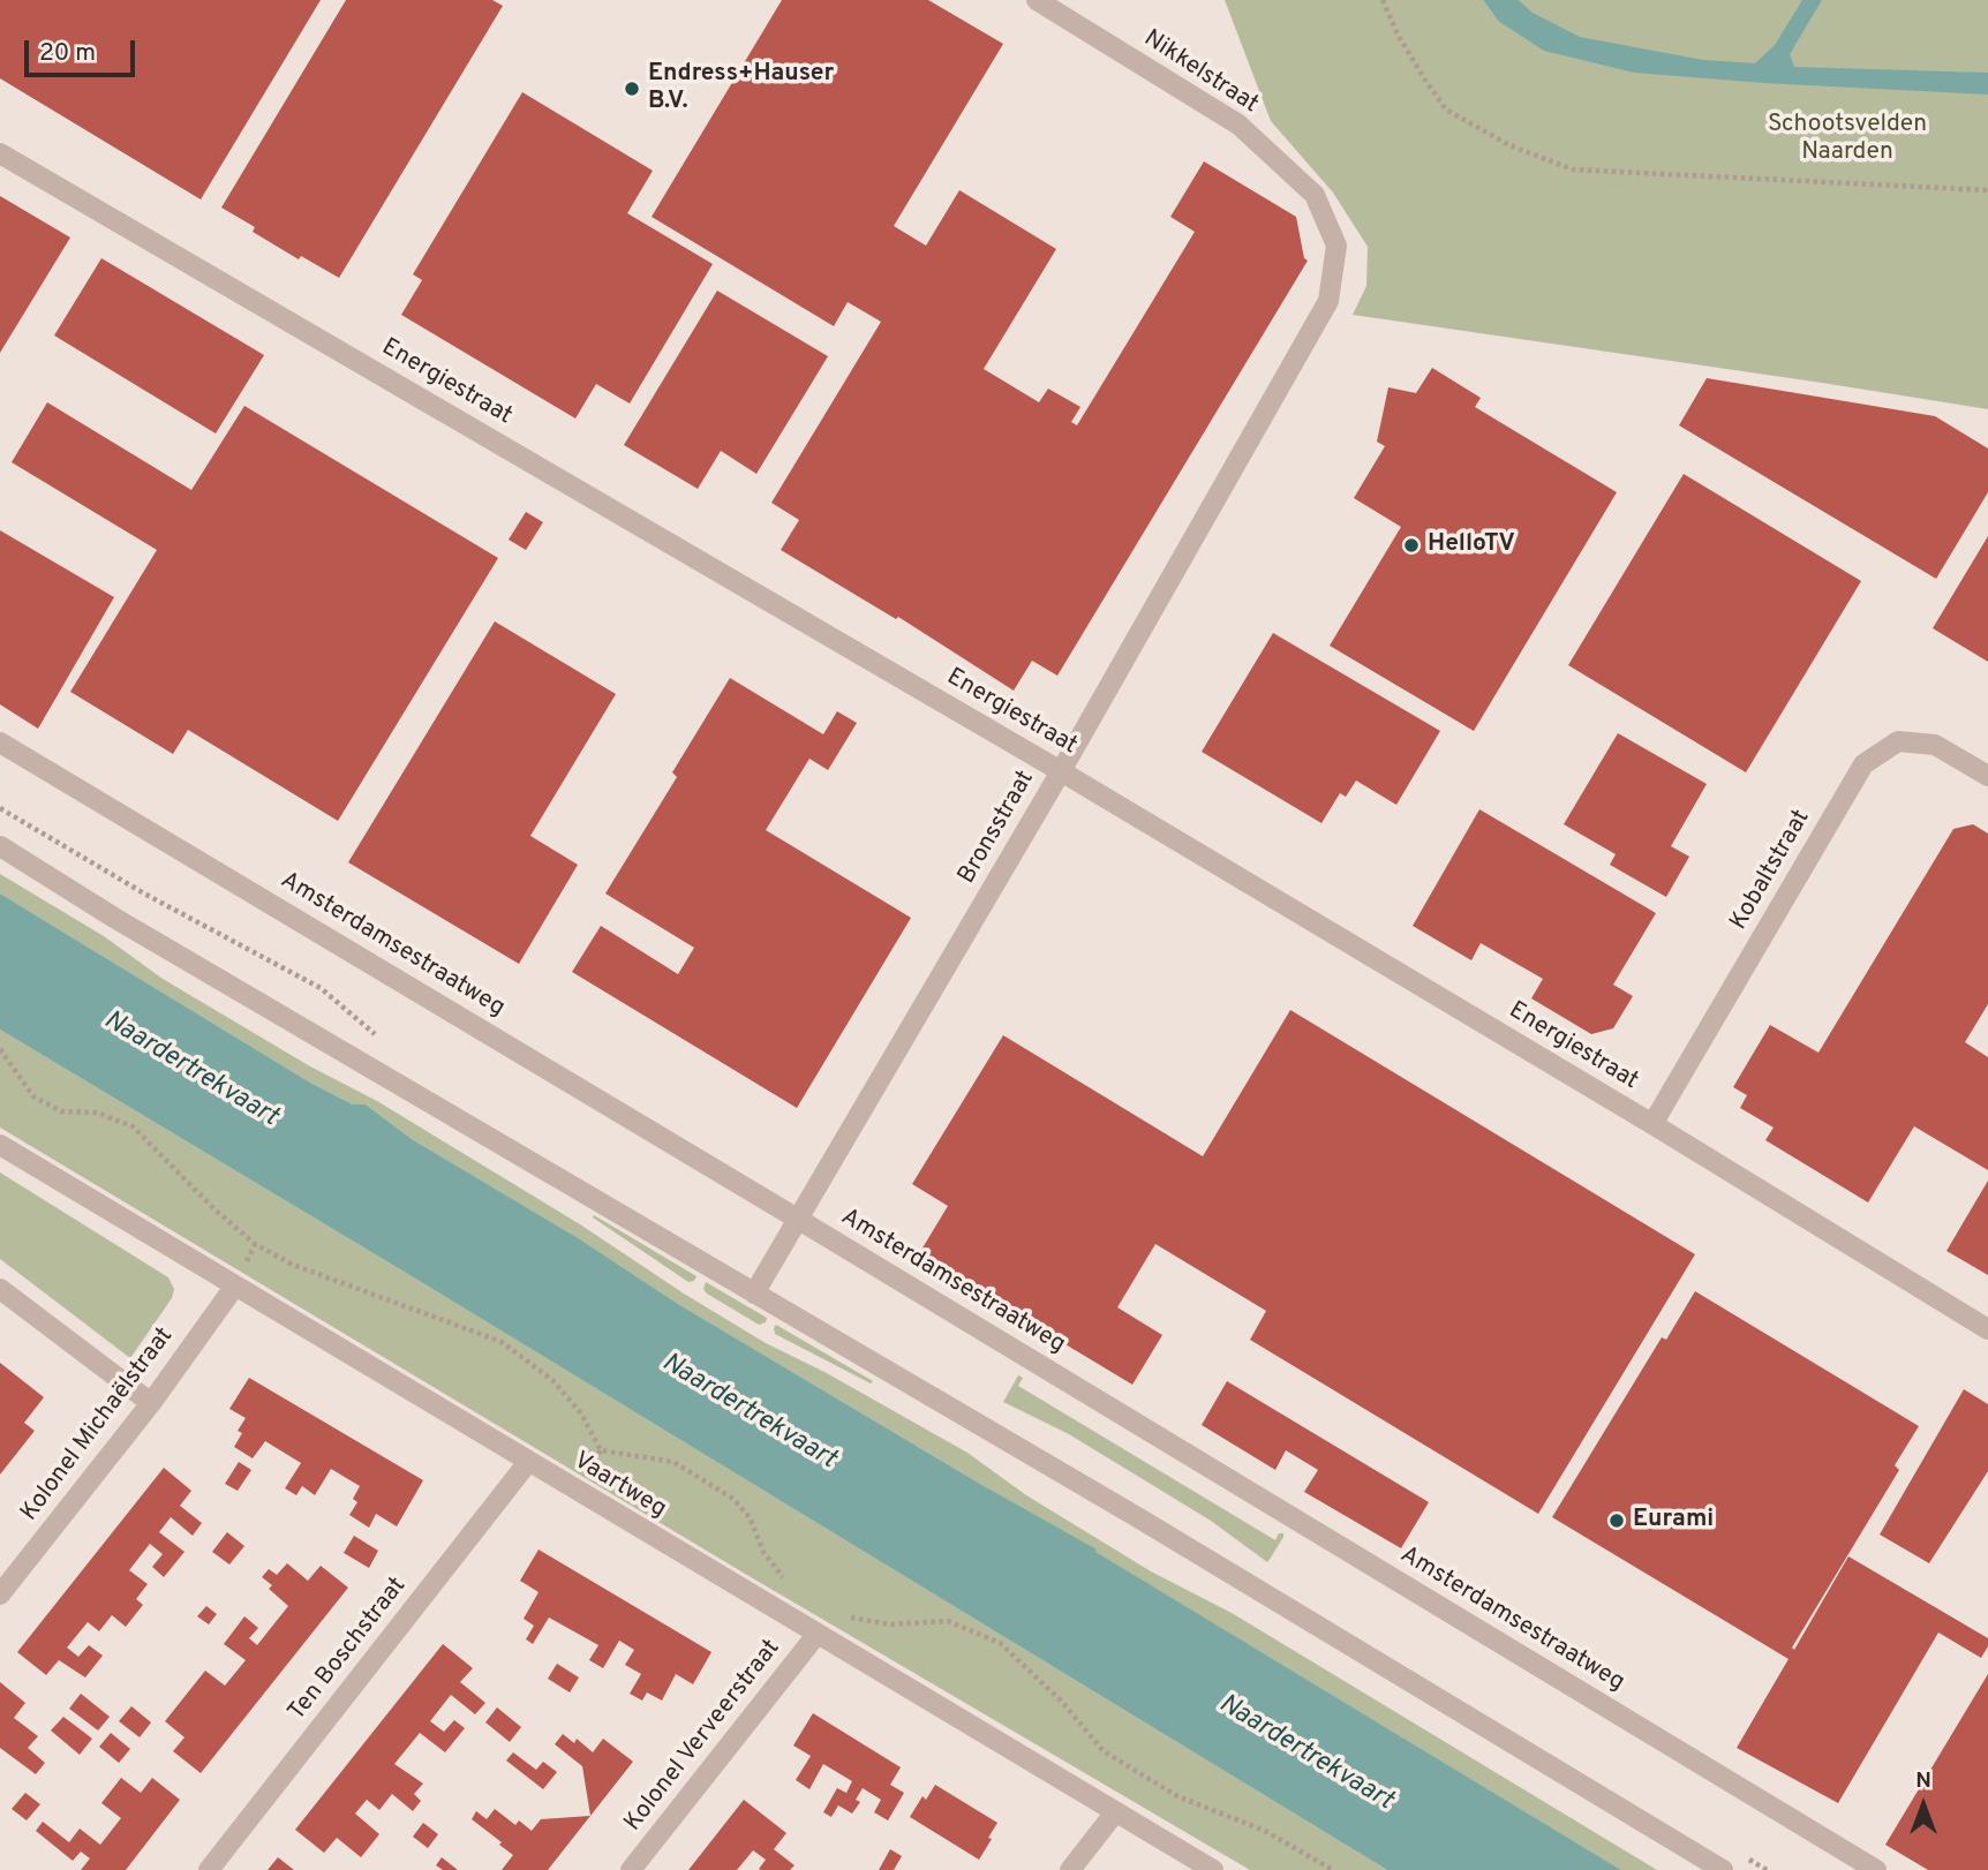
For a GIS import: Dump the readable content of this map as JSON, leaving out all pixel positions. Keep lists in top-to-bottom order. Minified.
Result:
{"streets":{"street":["Nikkelstraat","Energiestraat","Bronsstraat","Kobaltstraat","Amsterdamsestraatweg","Kolonel Michaëlstraat","Vaartweg","Ten Boschstraat","Kolonel Verveerstraat"]},"crossings":[["Nikkelstraat","Bronsstraat"],["Energiestraat","Bronsstraat"],["Energiestraat","Kobaltstraat"],["Bronsstraat","Amsterdamsestraatweg"],["Kolonel Michaëlstraat","Vaartweg"],["Vaartweg","Ten Boschstraat"],["Vaartweg","Kolonel Verveerstraat"]],"water":["Naardertrekvaart"],"parks":["Schootsvelden Naarden"],"places":["Endress+Hauser B.V.","HelloTV","Eurami"],"scale_bar":"20 m","north":"top"}
